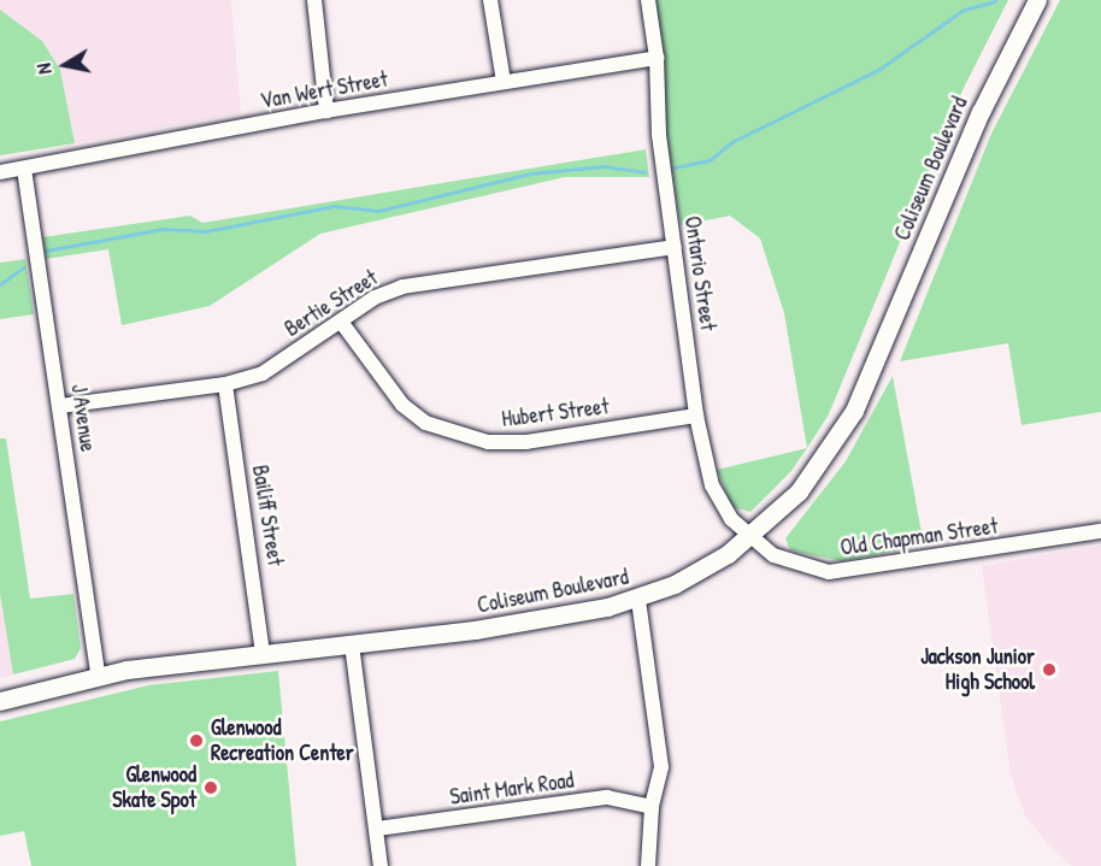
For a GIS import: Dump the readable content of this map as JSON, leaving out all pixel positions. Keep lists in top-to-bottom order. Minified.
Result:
{"streets":{"main road":["Coliseum Boulevard"],"street":["Van Wert Street","Ontario Street","Bertie Street","Hubert Street","J Avenue","Bailiff Street","Old Chapman Street","Saint Mark Road"]},"crossings":[["Van Wert Street","Ontario Street"],["Van Wert Street","J Avenue"],["Coliseum Boulevard","Ontario Street"],["Coliseum Boulevard","J Avenue"],["Coliseum Boulevard","Bailiff Street"],["Coliseum Boulevard","Old Chapman Street"],["Ontario Street","Bertie Street"],["Ontario Street","Hubert Street"],["Ontario Street","Old Chapman Street"],["Bertie Street","Hubert Street"],["Bertie Street","J Avenue"],["Bertie Street","Bailiff Street"]],"places":["Jackson Junior High School","Glenwood Recreation Center","Glenwood Skate Spot"],"north":"left"}
